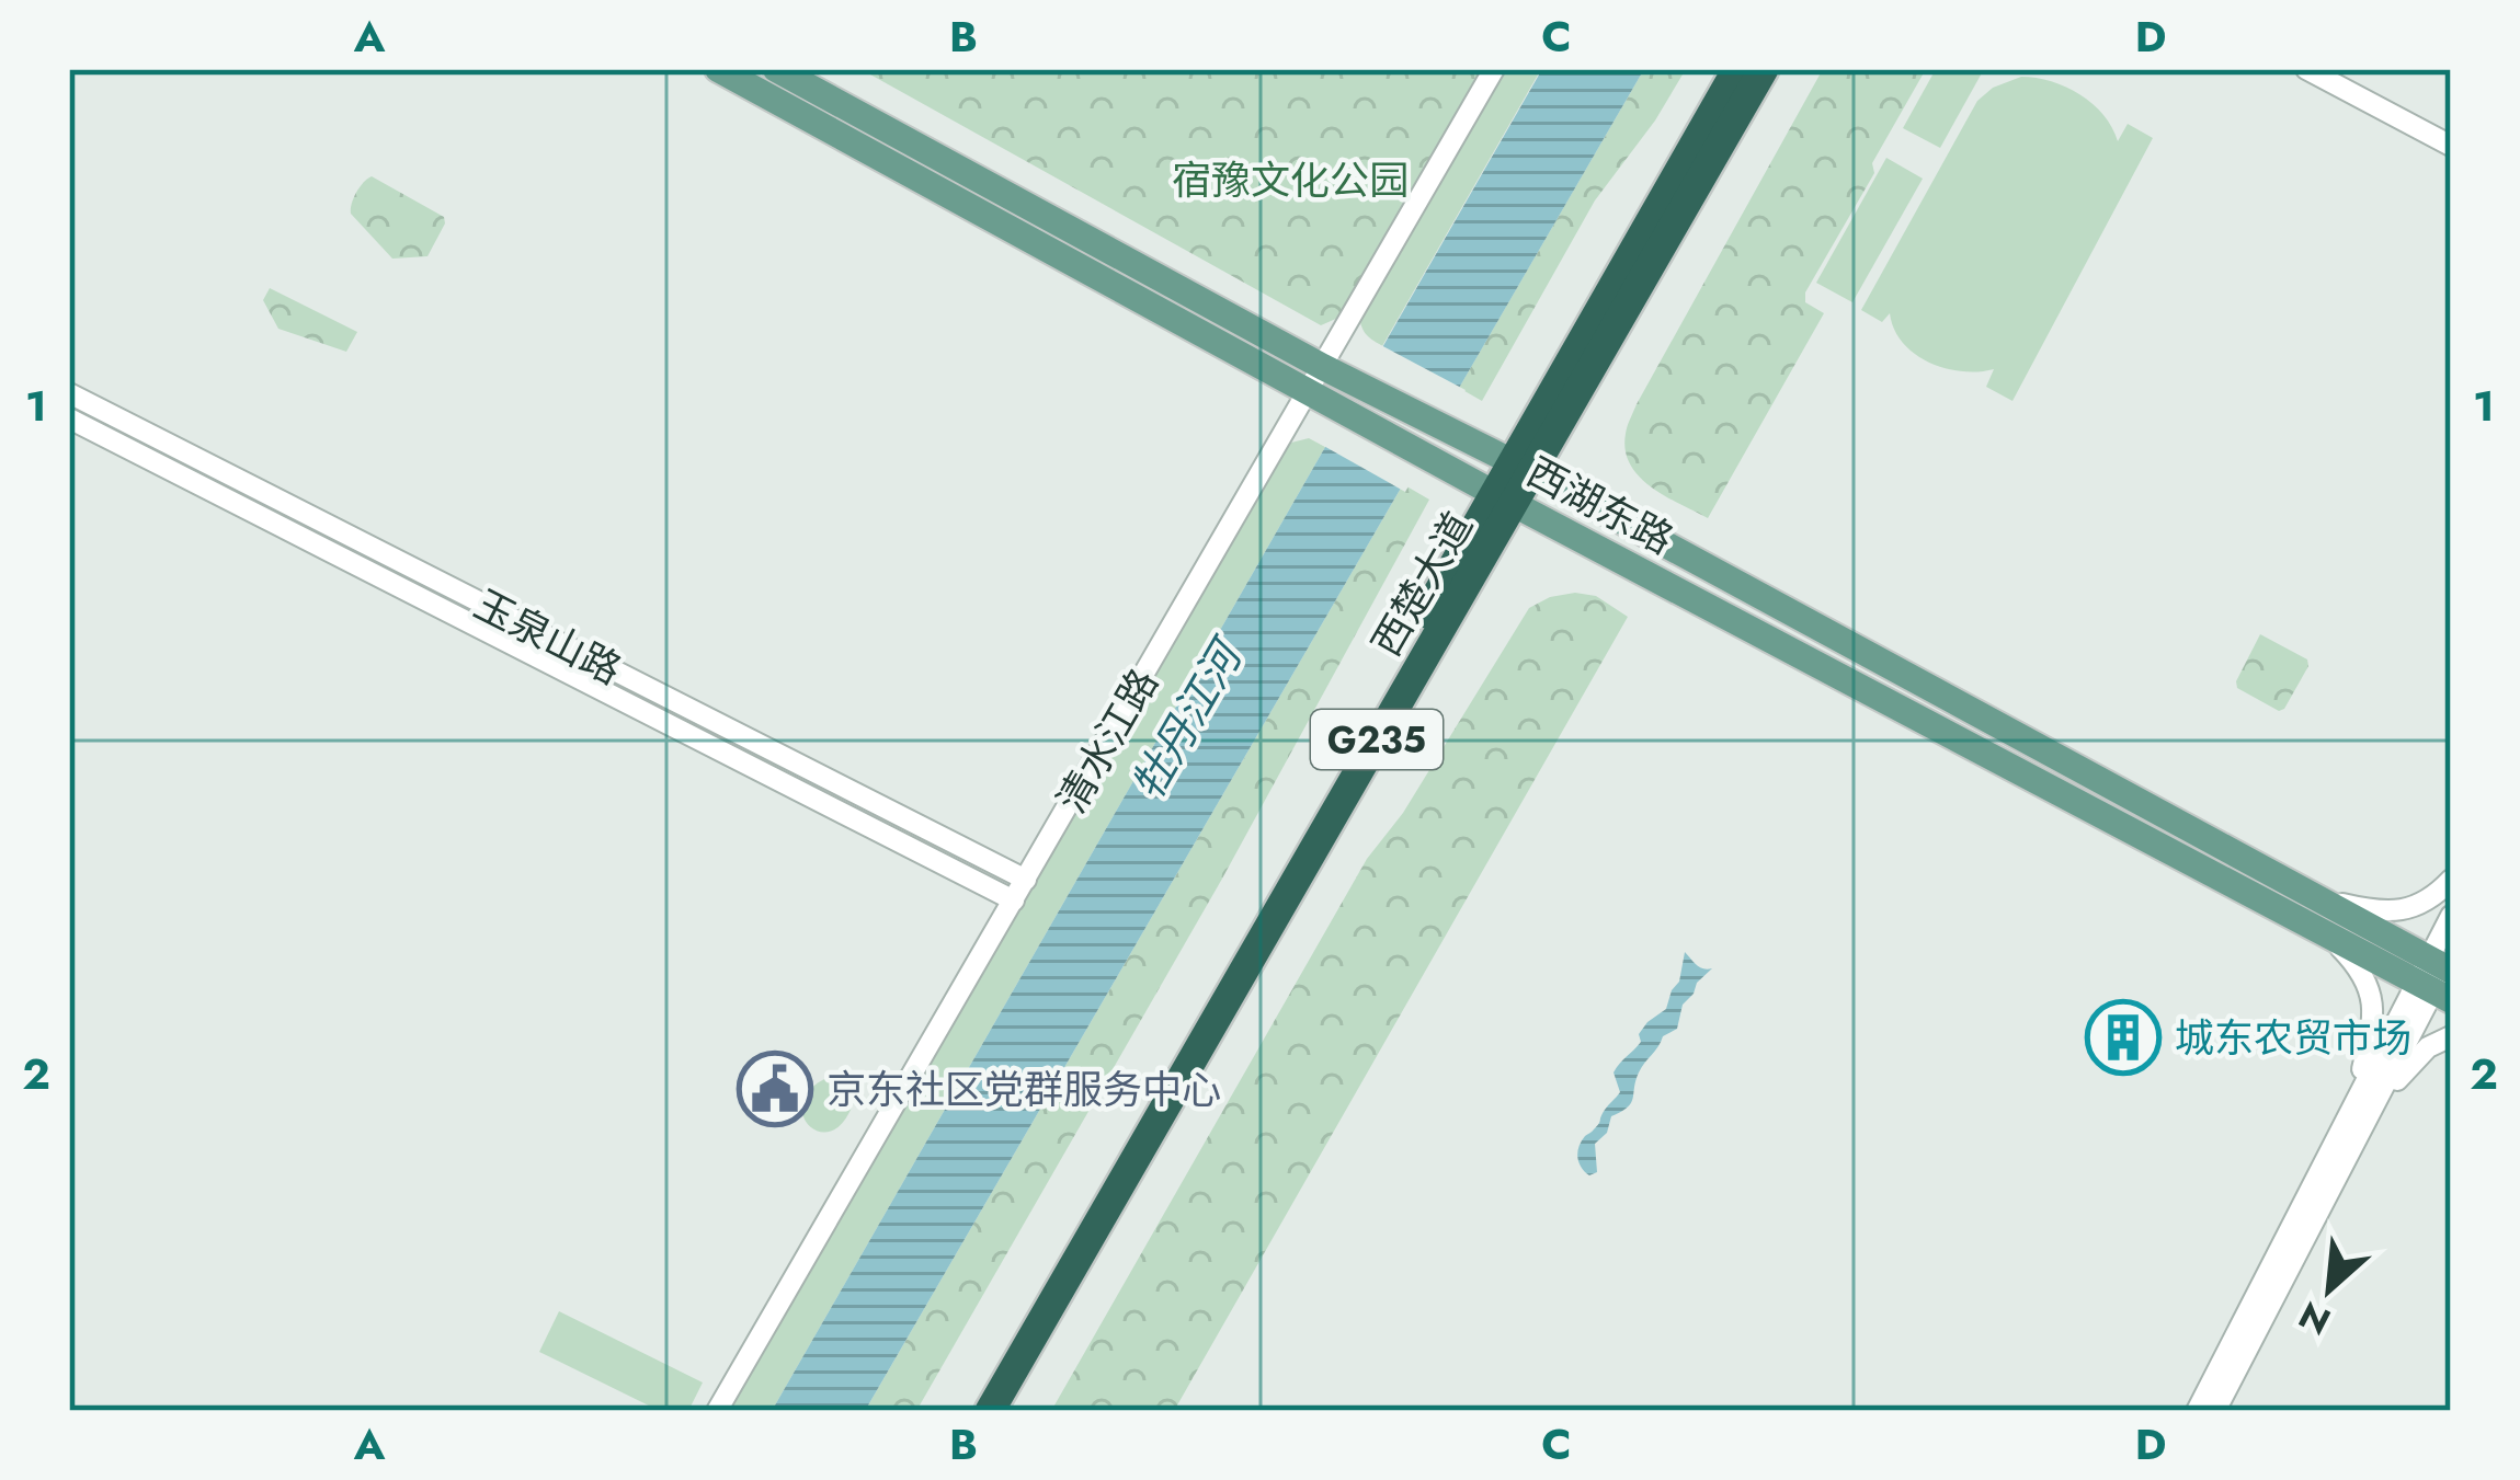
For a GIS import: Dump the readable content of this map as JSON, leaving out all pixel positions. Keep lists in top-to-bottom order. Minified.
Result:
{"streets":{"highway":["西楚大道","G235"],"main road":["西湖东路"],"street":["玉泉山路","清水江路"]},"crossings":[["西湖东路","西楚大道"],["西湖东路","清水江路"],["玉泉山路","清水江路"]],"water":["牡丹江河"],"parks":["宿豫文化公园"],"places":{"building":["城东农贸市场"],"public building":["京东社区党群服务中心"]},"north":"bottom left","grid":{"columns":["A","B","C","D"],"rows":["1","2"]}}
